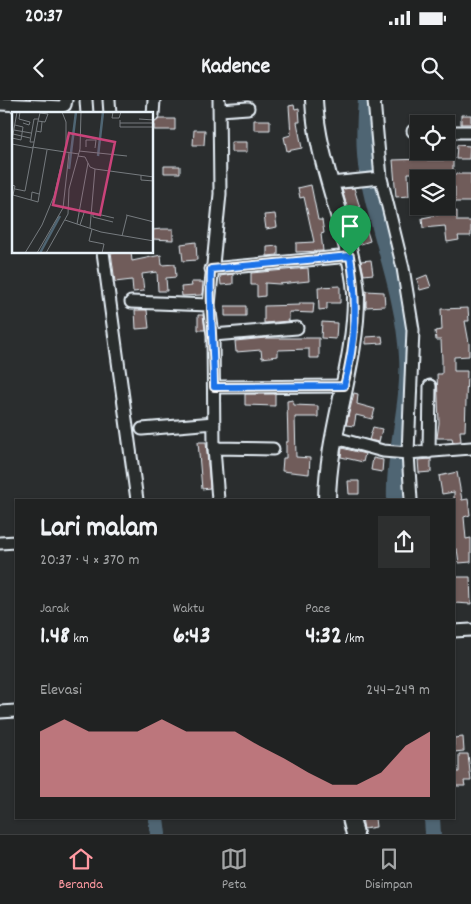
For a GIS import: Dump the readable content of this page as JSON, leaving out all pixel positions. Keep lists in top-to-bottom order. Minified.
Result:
{"page":{"status":"20:37","header":"Kadence","heading":["Lari malam","20:37 · 4 × 370 m"],"stats":[["Jarak","1.48 km"],["Waktu","6:43"],["Pace","4:32 /km"]],"chart":["Elevasi","244–249 m"],"tabs":["Beranda","Peta","Disimpan"]}}
